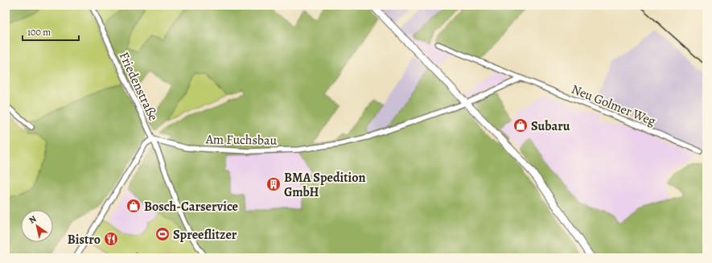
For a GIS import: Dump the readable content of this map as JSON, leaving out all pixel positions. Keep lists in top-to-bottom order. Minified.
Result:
{"streets":{"street":["Friedenstraße","Neu Golmer Weg","Am Fuchsbau"]},"crossings":[["Friedenstraße","Am Fuchsbau"]],"places":{"shop":["Subaru","Bosch-Carservice"],"building":["BMA Spedition GmbH"],"sports":["Spreeflitzer"],"restaurant":["Bistro"]},"scale_bar":"100 m","north":"top left"}
